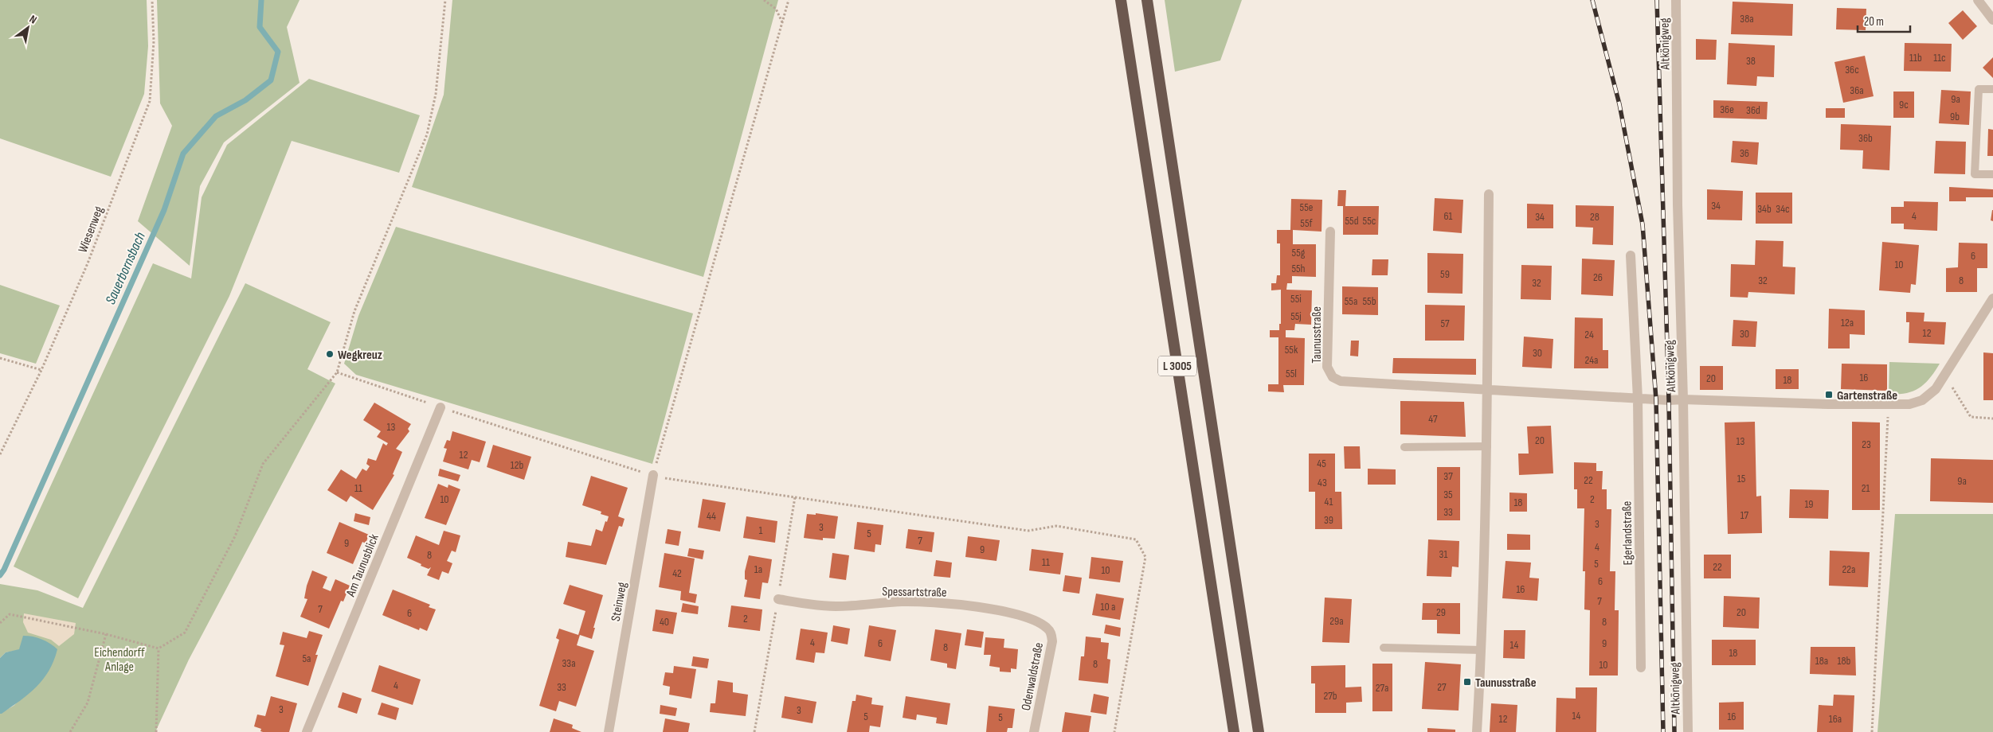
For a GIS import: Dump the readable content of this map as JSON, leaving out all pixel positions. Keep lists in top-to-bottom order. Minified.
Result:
{"streets":{"highway":["L 3005"],"street":["Altkönigweg","Taunusstraße","Egerlandstraße","Am Taunusblick","Spessartstraße","Steinweg","Odenwaldstraße"],"path":["Wiesenweg"]},"crossings":[["Altkönigweg","Taunusstraße"],["Taunusstraße","Egerlandstraße"],["Spessartstraße","Odenwaldstraße"]],"water":["Sauerbornsbach"],"parks":["Eichendorff Anlage"],"places":{"other":["Wegkreuz"],"transit":["Gartenstraße","Taunusstraße"]},"house_numbers":["38a","11b","11c","38","36c","36a","9a","9c","36e","36d","9b","36b","36","34","55e","34b","34c","61","4","34","28","55d","55c","55f","55g","6","10","55h","59","26","32","8","32","55i","55a","55b","55j","12a","57","12","30","24","55k","30","24a","55l","16","20","18","47","13","20","13","23","12","45","12b","37","15","22","9a","43","11","21","35","10","2","41","18","19","33","17","44","39","3","3","1","5","7","9","4","9","31","8","11","5","22","1a","22a","10","42","6","16","7","10 a","7","29","20","6","2","29a","40","8","4","6","9","14","8","18","5a","18a","18b","33a","8","10","4","33","27","27a","27b","3","3","14","5","16","5","12","16a"],"scale_bar":"20 m","north":"top right"}
